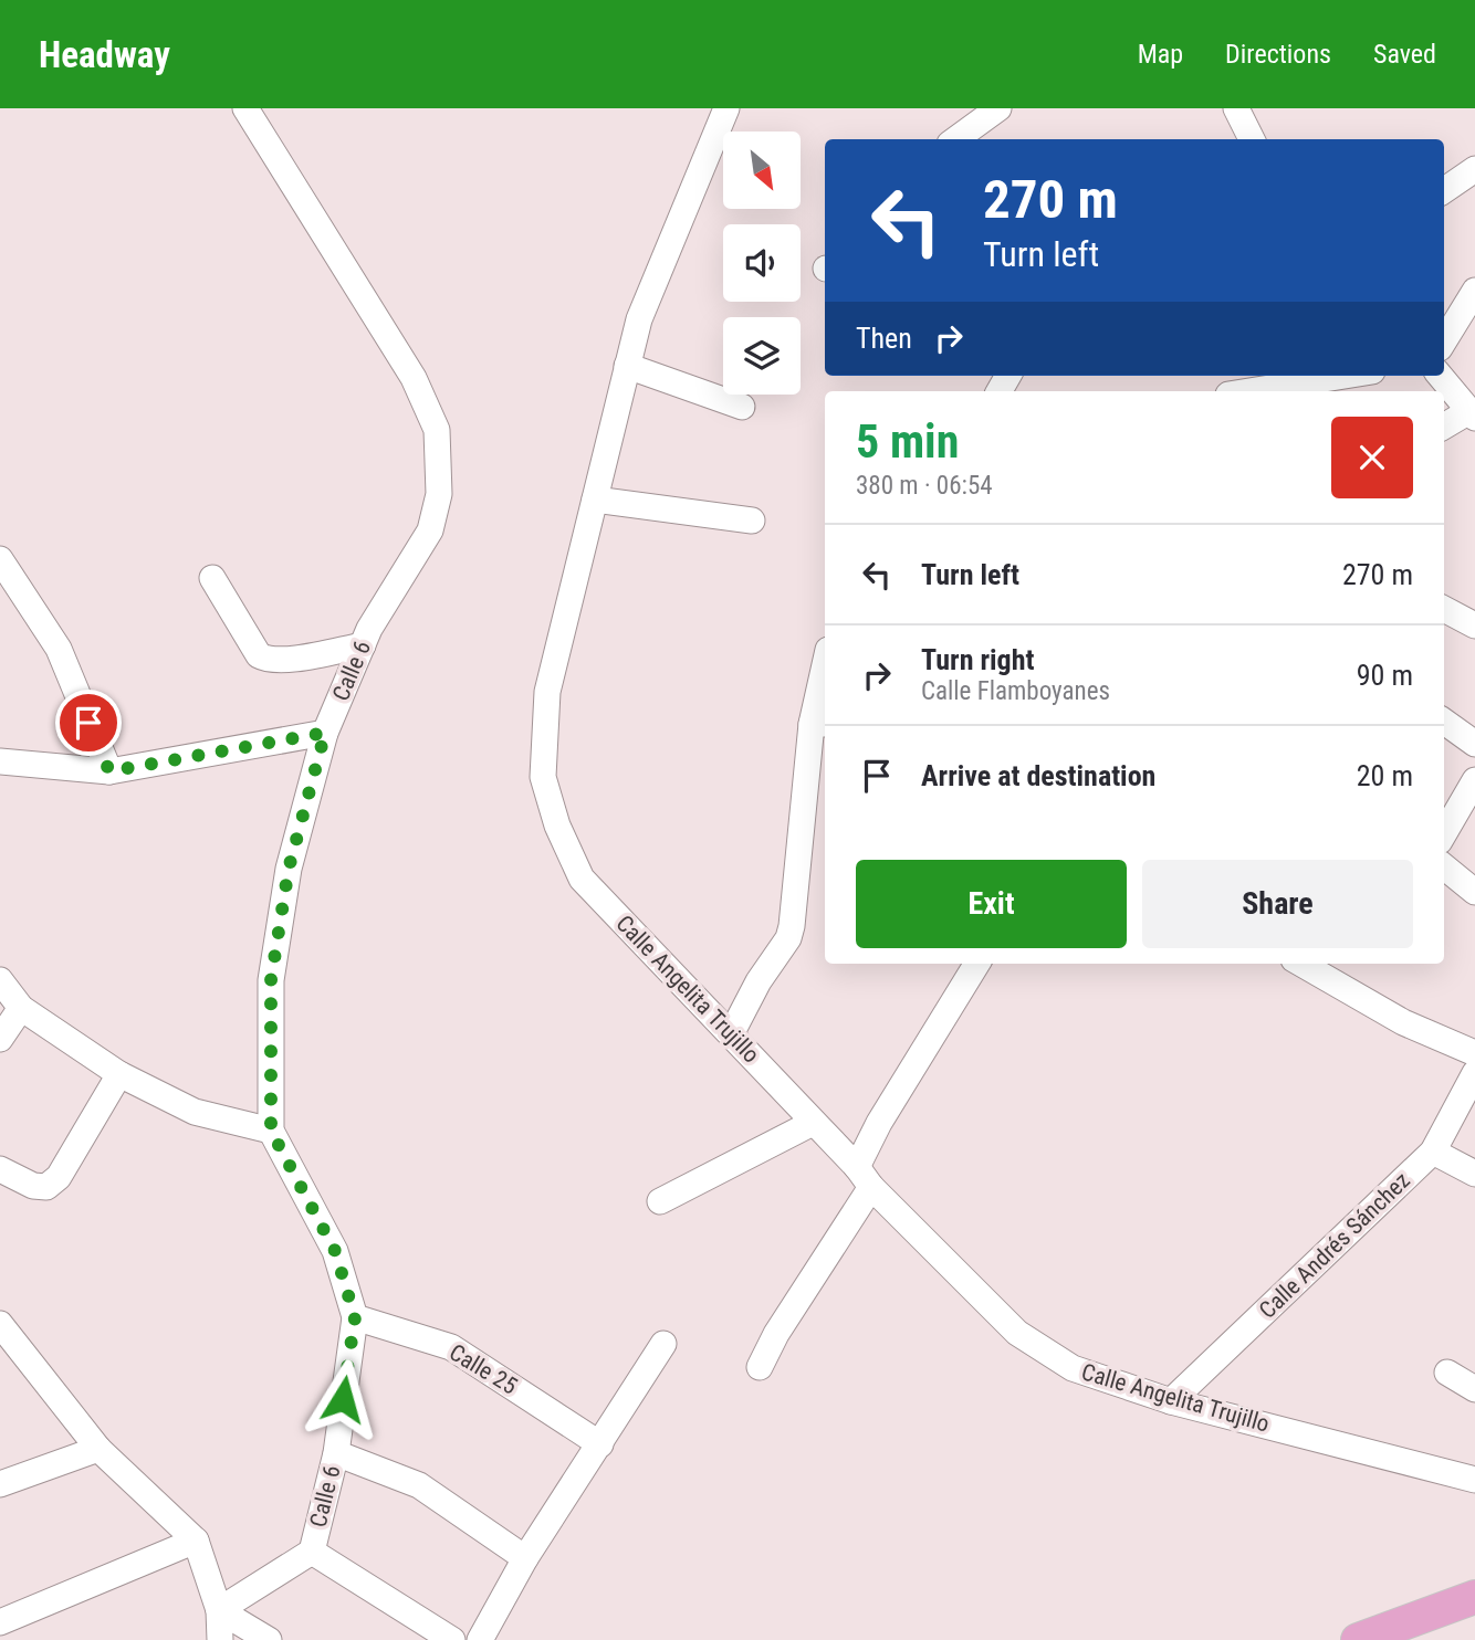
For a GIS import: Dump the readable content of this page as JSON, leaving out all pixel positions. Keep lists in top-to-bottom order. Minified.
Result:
{"streets":{"street":["Calle 6","Calle Angelita Trujillo","Calle Andrés Sánchez","Calle 25"]},"crossings":[["Calle 6","Calle 25"],["Calle Angelita Trujillo","Calle Andrés Sánchez"]],"north":"bottom right","page":{"header":"Headway","nav":["Map","Directions","Saved"],"turn":["270 m","Turn left"],"then":"Then","heading":["5 min","380 m · 06:54"],"list":[{"name":"Turn left","value":"270 m"},{"name":"Turn right","note":"Calle Flamboyanes","value":"90 m"},{"name":"Arrive at destination","value":"20 m"}],"buttons":["Exit","Share"]}}
